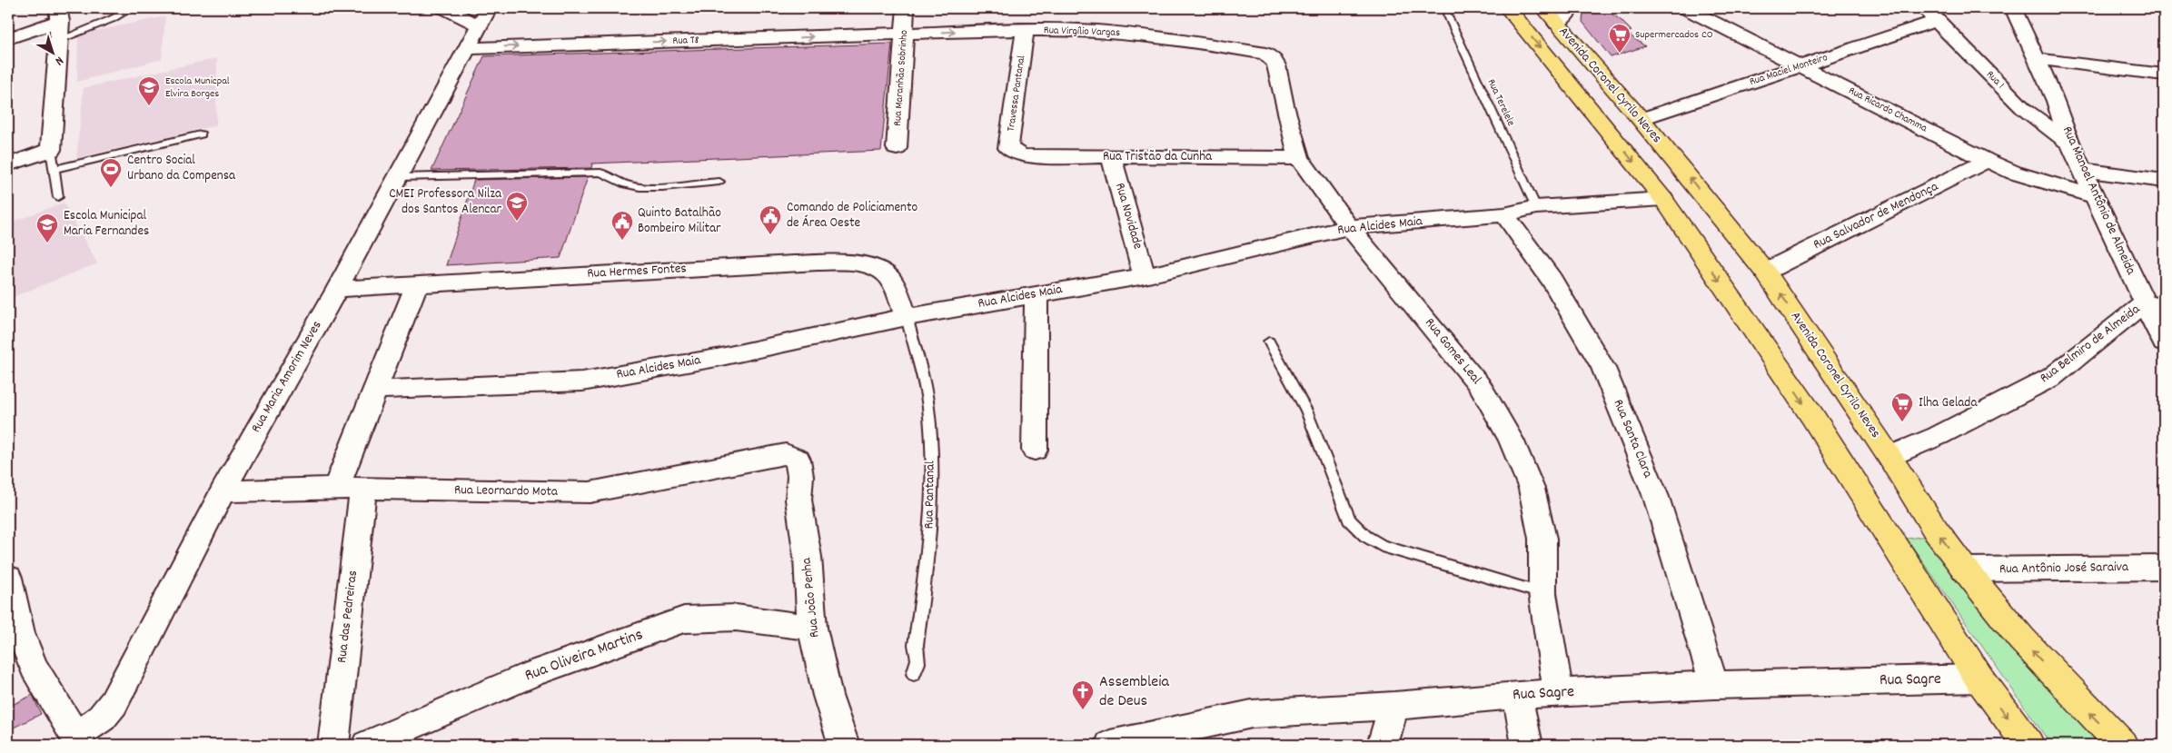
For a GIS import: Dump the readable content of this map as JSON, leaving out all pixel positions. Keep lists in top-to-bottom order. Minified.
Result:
{"streets":{"highway":["Avenida Coronel Cyrilo Neves"],"street":["Rua Virgílio Vargas","Rua T8","Rua Maciel Monteiro","Rua Maranhão Sobrinho","Rua 1","Travessa Pantanal","Rua Ricardo Chamma","Rua Tristão da Cunha","Rua Manoel Antônio de Almeida","Rua Novidade","Rua Salvador de Mendonça","Rua Alcides Maia","Rua Hermes Fontes","Rua Belmiro de Almeida","Rua Gomes Leal","Rua Maria Amorim Neves","Rua Santa Clara","Rua Leornardo Mota","Rua Antônio José Saraiva","Rua João Penha","Rua das Pedreiras","Rua Oliveira Martins","Rua Sagre"],"lane":["Rua Terelele","Rua Pantanal"]},"crossings":[["Rua Virgílio Vargas","Rua T8"],["Rua Virgílio Vargas","Rua Maranhão Sobrinho"],["Rua Virgílio Vargas","Travessa Pantanal"],["Rua Virgílio Vargas","Rua Gomes Leal"],["Rua T8","Rua Maranhão Sobrinho"],["Rua T8","Rua Maria Amorim Neves"],["Rua Maciel Monteiro","Rua 1"],["Rua Maciel Monteiro","Avenida Coronel Cyrilo Neves"],["Rua Maciel Monteiro","Rua Ricardo Chamma"],["Rua 1","Rua Manoel Antônio de Almeida"],["Avenida Coronel Cyrilo Neves","Rua Salvador de Mendonça"],["Avenida Coronel Cyrilo Neves","Rua Alcides Maia"],["Avenida Coronel Cyrilo Neves","Rua Belmiro de Almeida"],["Avenida Coronel Cyrilo Neves","Rua Antônio José Saraiva"],["Avenida Coronel Cyrilo Neves","Rua Sagre"],["Travessa Pantanal","Rua Tristão da Cunha"],["Rua Terelele","Rua Alcides Maia"],["Rua Ricardo Chamma","Rua Manoel Antônio de Almeida"],["Rua Ricardo Chamma","Rua Salvador de Mendonça"],["Rua Tristão da Cunha","Rua Novidade"],["Rua Tristão da Cunha","Rua Gomes Leal"],["Rua Manoel Antônio de Almeida","Rua Belmiro de Almeida"],["Rua Novidade","Rua Alcides Maia"],["Rua Alcides Maia","Rua Hermes Fontes"],["Rua Alcides Maia","Rua Gomes Leal"],["Rua Alcides Maia","Rua Santa Clara"],["Rua Alcides Maia","Rua Pantanal"],["Rua Alcides Maia","Rua das Pedreiras"],["Rua Hermes Fontes","Rua Maria Amorim Neves"],["Rua Hermes Fontes","Rua Pantanal"],["Rua Hermes Fontes","Rua das Pedreiras"],["Rua Gomes Leal","Rua Sagre"],["Rua Maria Amorim Neves","Rua Leornardo Mota"],["Rua Santa Clara","Rua Sagre"],["Rua Leornardo Mota","Rua João Penha"],["Rua Leornardo Mota","Rua das Pedreiras"],["Rua João Penha","Rua Oliveira Martins"]],"one_way":["Rua T8"],"places":{"supermarket":["Supermercados CO","Ilha Gelada"],"school or university":["Escola Municpal Elvira Borges","CMEI Professora Nilza dos Santos Alencar","Escola Municipal Maria Fernandes"],"sports":["Centro Social Urbano da Compensa"],"public building":["Comando de Policiamento de Área Oeste","Quinto Batalhão Bombeiro Militar"],"church":["Assembleia de Deus"]},"north":"bottom right"}
